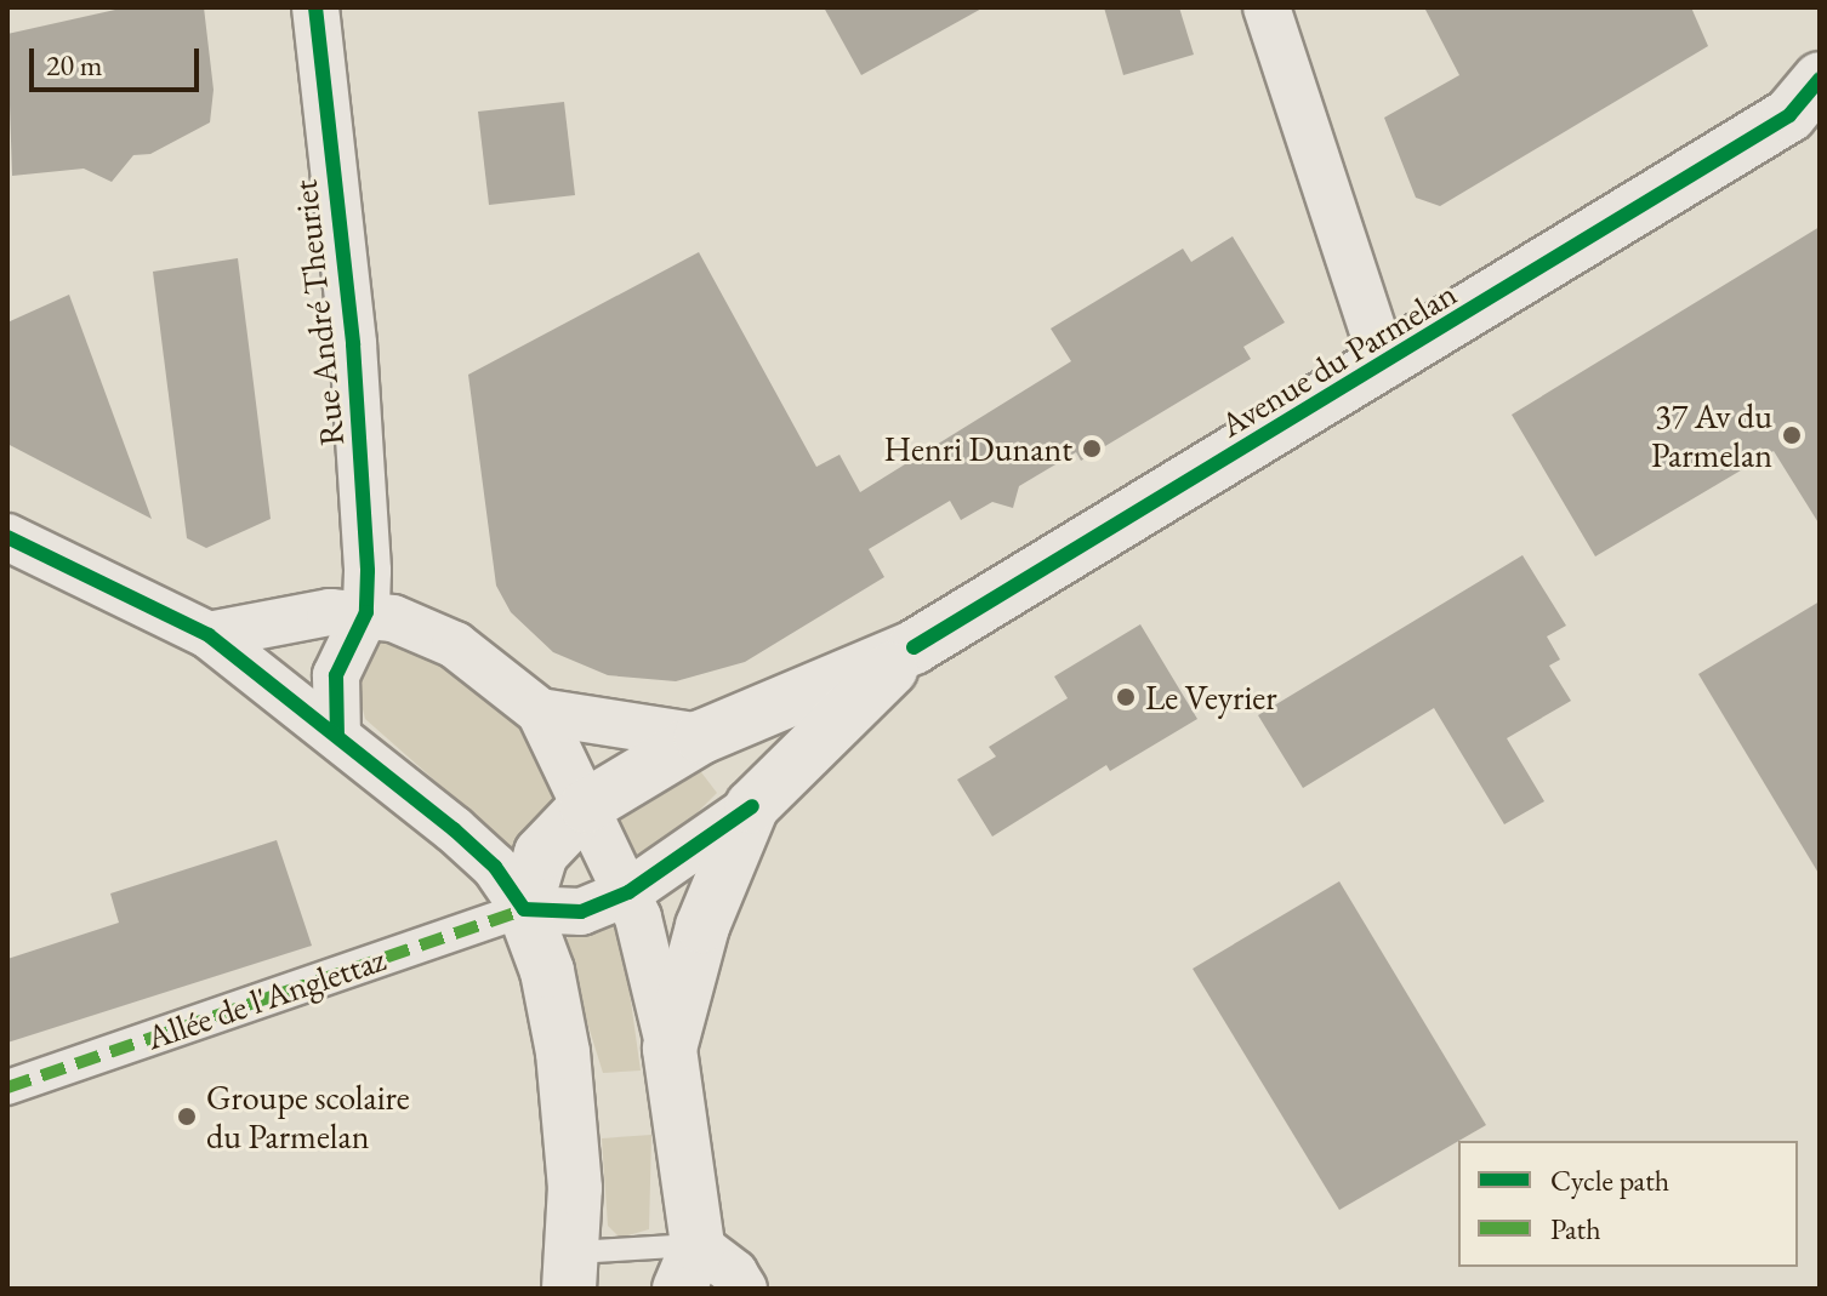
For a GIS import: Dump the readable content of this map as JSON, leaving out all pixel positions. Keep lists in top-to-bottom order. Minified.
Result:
{"streets":{"main road":["Avenue du Parmelan"],"street":["Rue André Theuriet","Allée de l'Anglettaz"]},"places":["37 Av du Parmelan","Henri Dunant","Le Veyrier","Groupe scolaire du Parmelan"],"legend":["Cycle path","Path"],"scale_bar":"20 m"}
